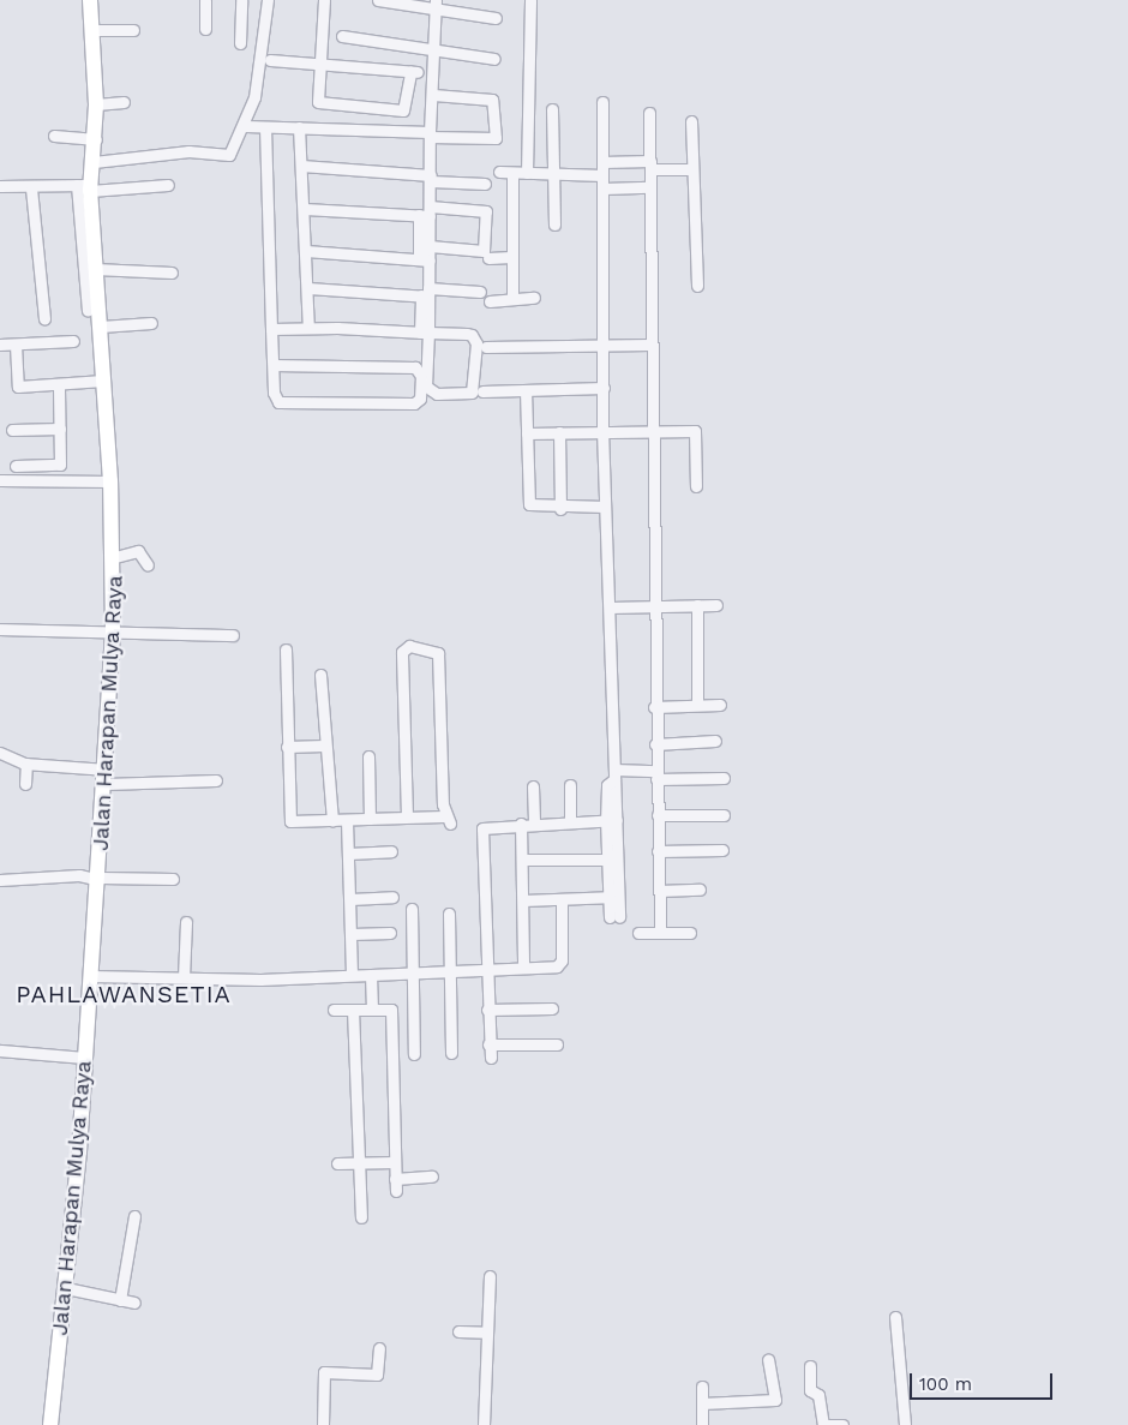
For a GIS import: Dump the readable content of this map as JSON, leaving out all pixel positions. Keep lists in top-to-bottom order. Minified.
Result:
{"streets":{"street":["Jalan Harapan Mulya Raya"]},"districts":["PAHLAWANSETIA"],"scale_bar":"100 m"}
